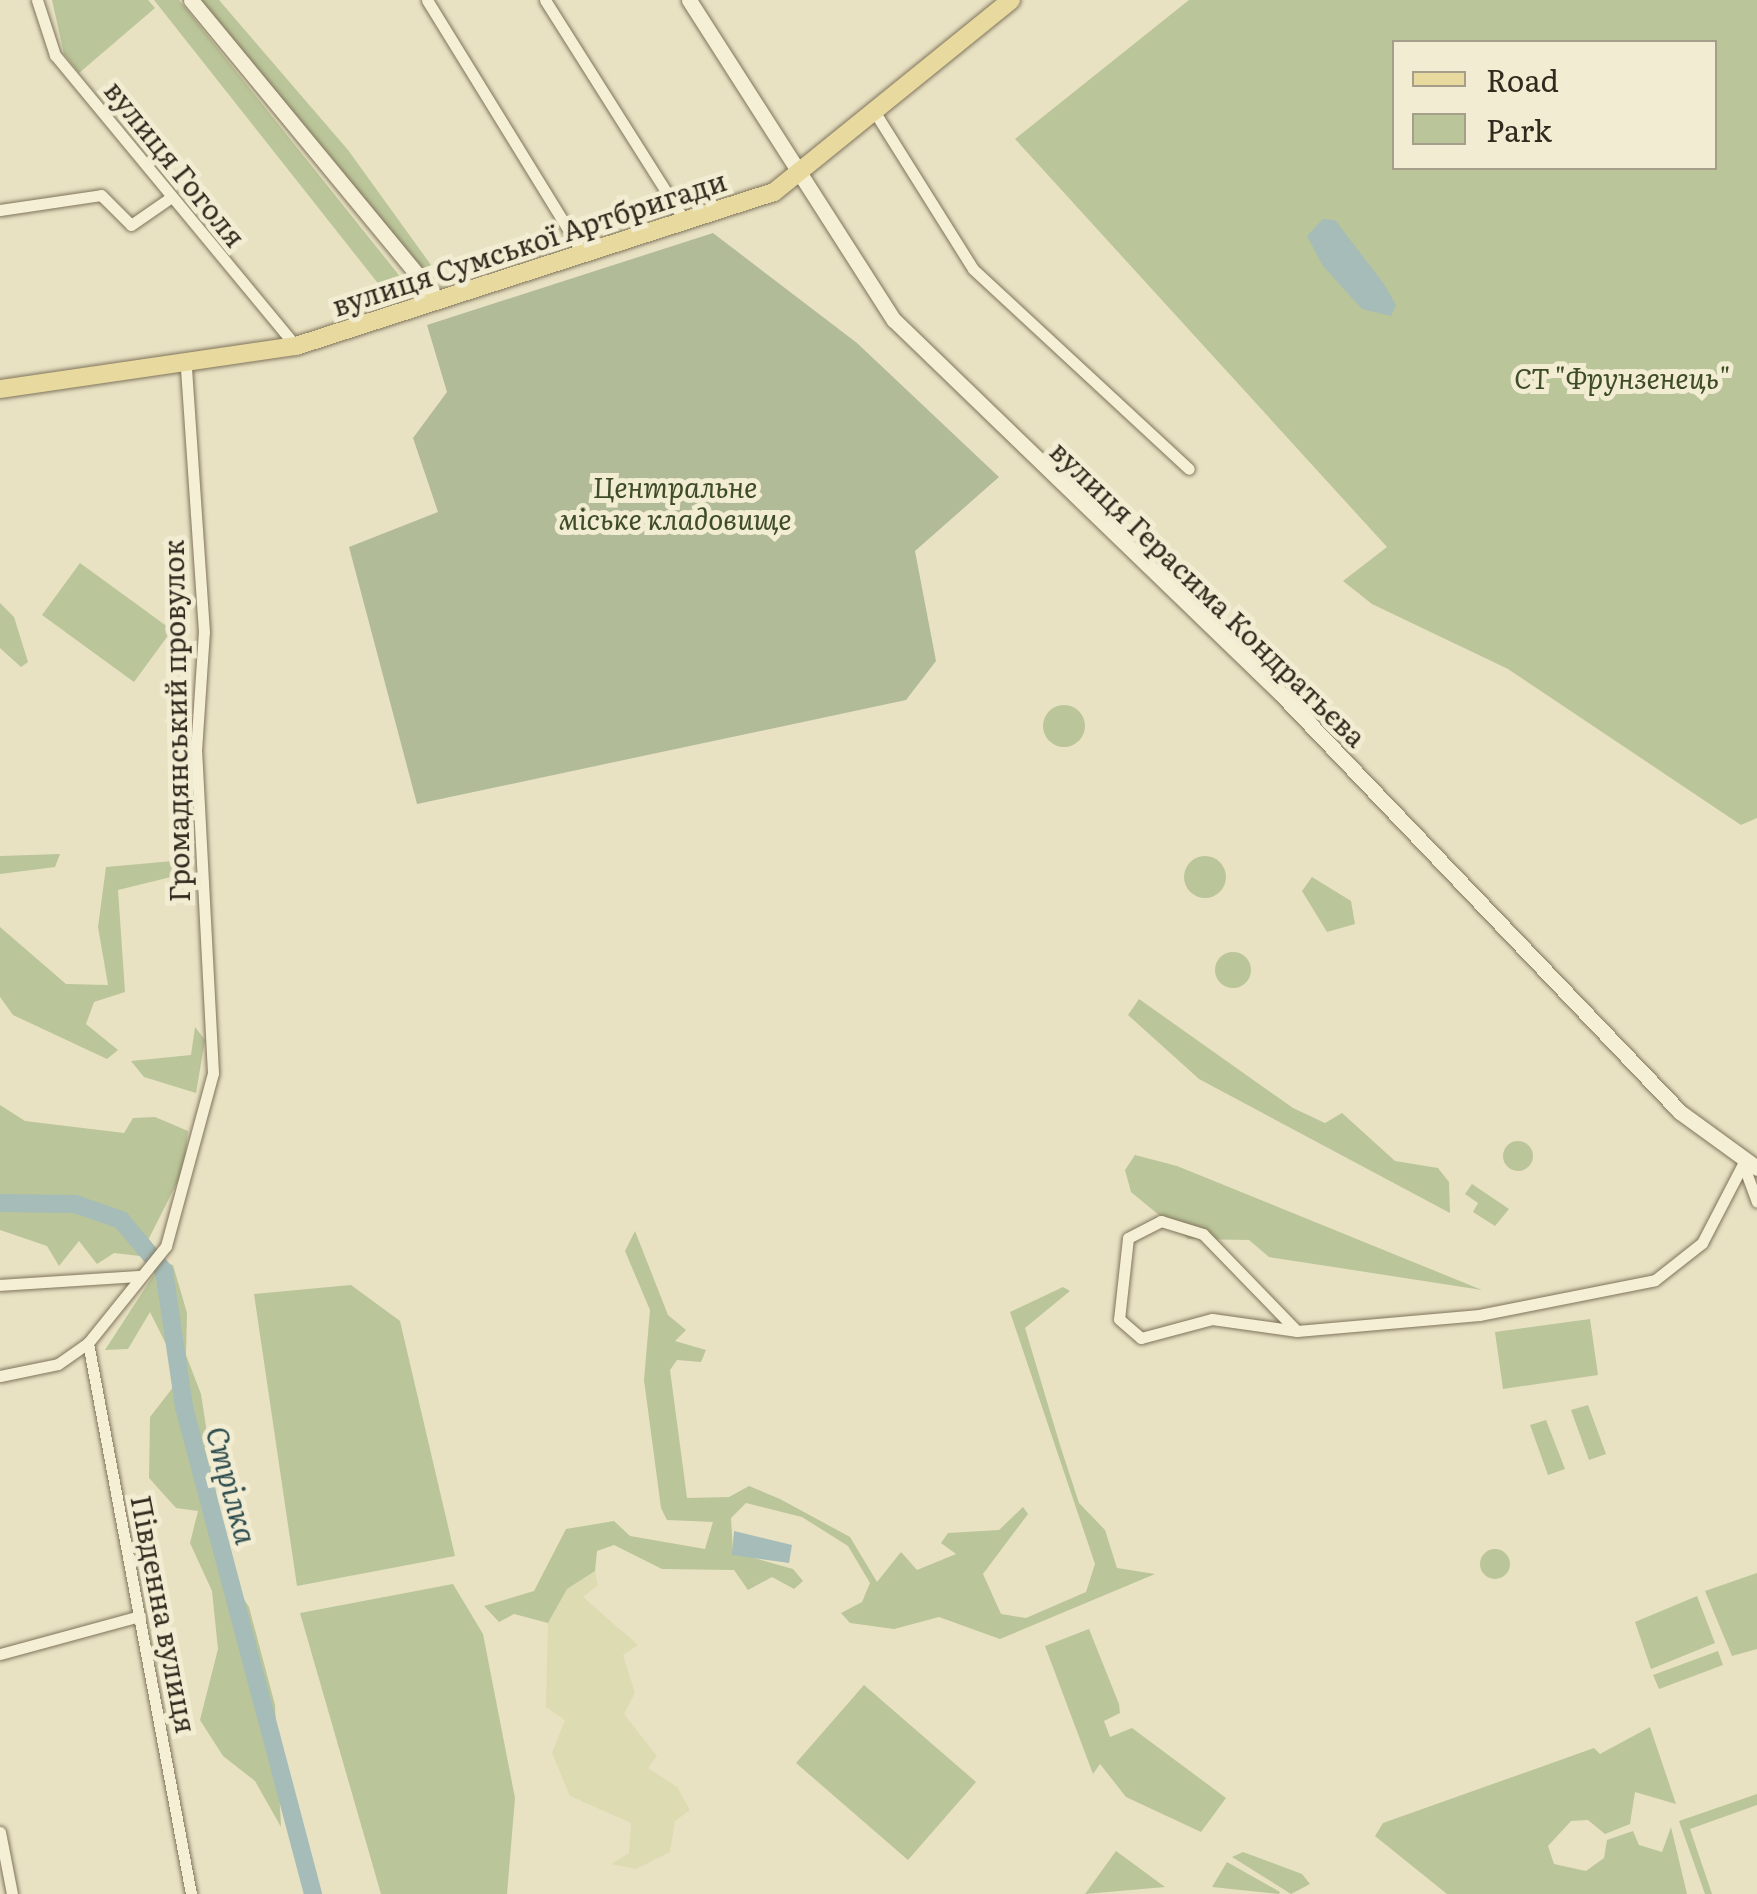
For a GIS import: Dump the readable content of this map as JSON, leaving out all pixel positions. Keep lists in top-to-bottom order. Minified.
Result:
{"streets":{"main road":["вулиця Сумської Артбригади","вулиця Герасима Кондратьєва"],"street":["вулиця Гоголя","Громадянський провулок","Південна вулиця"]},"crossings":[["вулиця Гоголя","вулиця Сумської Артбригади"],["вулиця Сумської Артбригади","вулиця Герасима Кондратьєва"],["вулиця Сумської Артбригади","Громадянський провулок"]],"water":["Стрілка"],"parks":["СТ \"Фрунзенець\"","Центральне міське кладовище"],"legend":["Road","Park"]}
